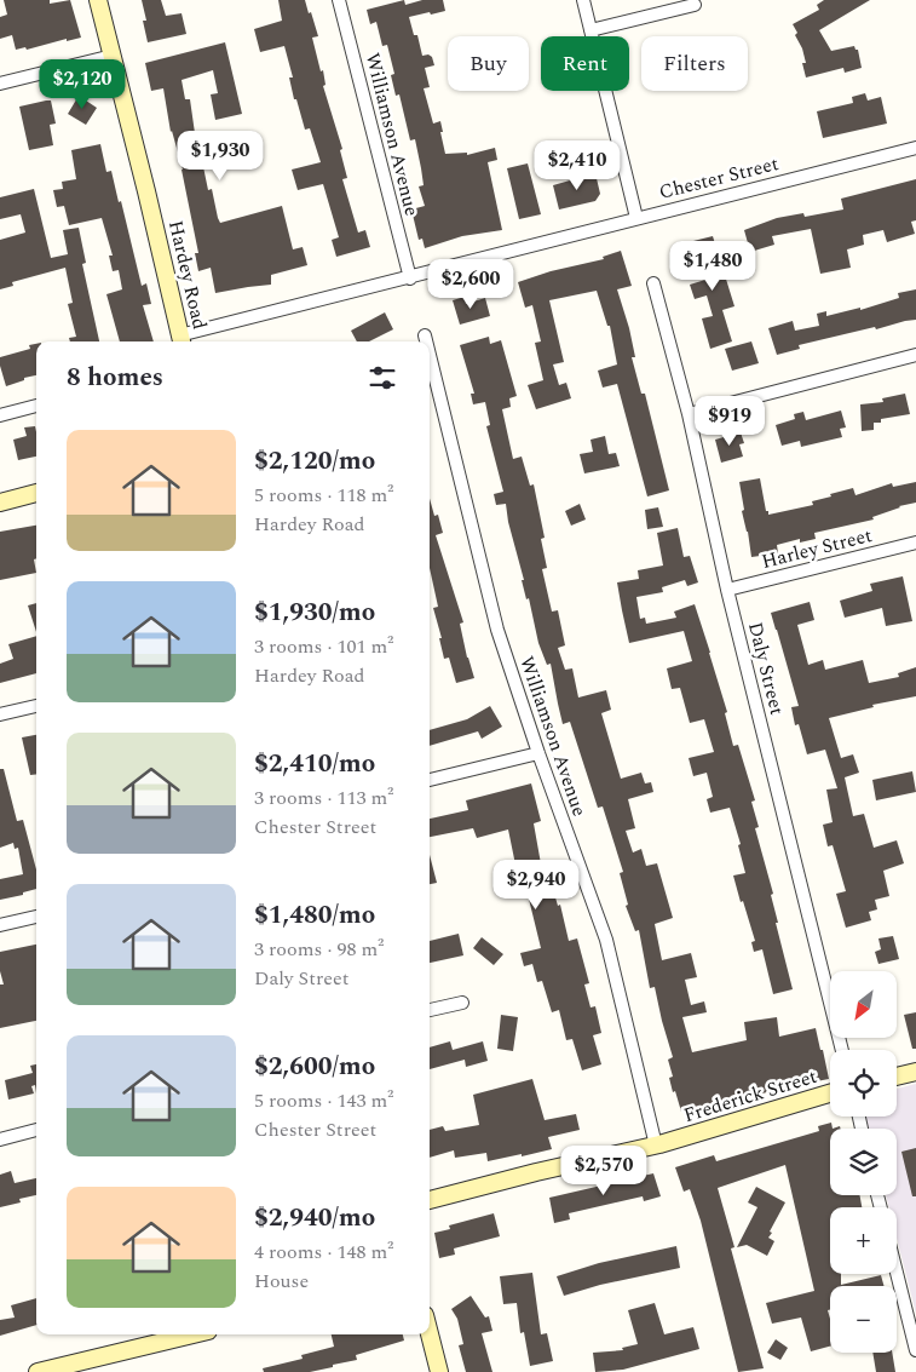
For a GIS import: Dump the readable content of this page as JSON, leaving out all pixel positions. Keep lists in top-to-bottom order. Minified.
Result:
{"streets":{"street":["Williamson Avenue","Chester Street","Hardey Road","Harley Street","Daly Street","Frederick Street"]},"crossings":[["Williamson Avenue","Chester Street"],["Williamson Avenue","Frederick Street"],["Chester Street","Hardey Road"],["Harley Street","Daly Street"]],"north":"bottom left","page":{"chip":["Buy","Rent","Filters"],"price":["$2,120","$1,930","$2,410","$1,480","$2,600","$919","$2,940","$2,570"],"heading":"8 homes","list":[{"name":"$2,120/mo","note":"5 rooms · 118 m² · Hardey Road"},{"name":"$1,930/mo","note":"3 rooms · 101 m² · Hardey Road"},{"name":"$2,410/mo","note":"3 rooms · 113 m² · Chester Street"},{"name":"$1,480/mo","note":"3 rooms · 98 m² · Daly Street"},{"name":"$2,600/mo","note":"5 rooms · 143 m² · Chester Street"},{"name":"$2,940/mo","note":"4 rooms · 148 m² · House"}],"map_buttons":["+","−"]}}
